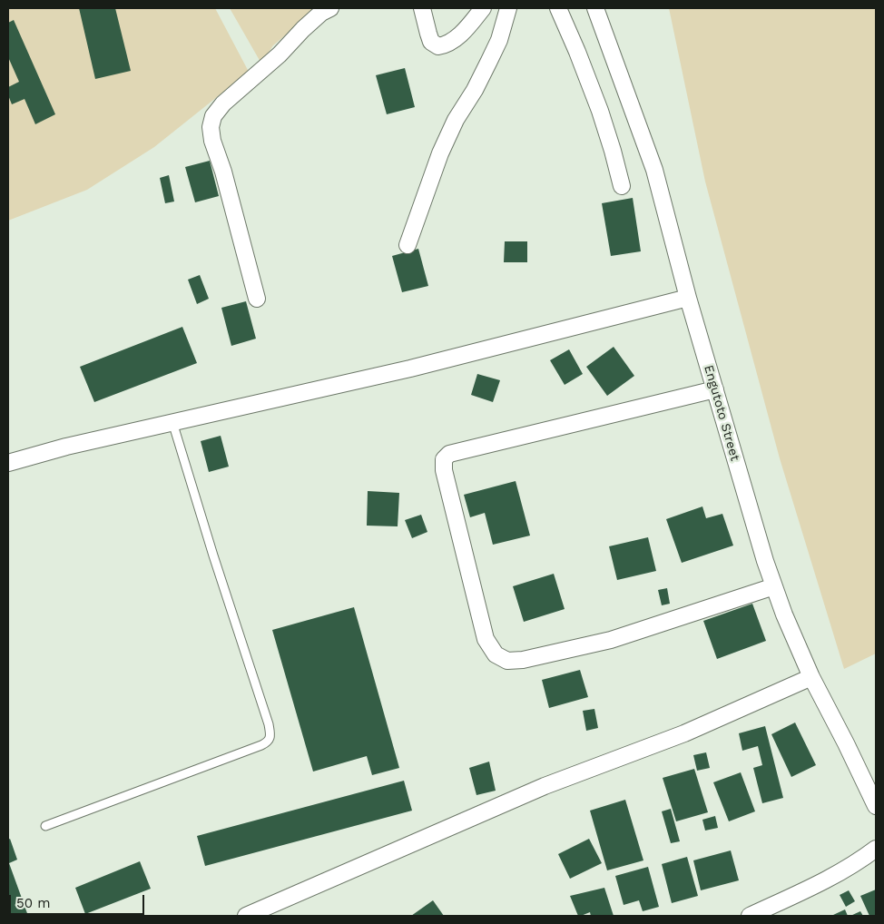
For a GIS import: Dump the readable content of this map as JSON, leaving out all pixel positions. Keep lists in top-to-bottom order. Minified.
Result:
{"streets":{"street":["Engutoto Street"]},"scale_bar":"50 m"}
